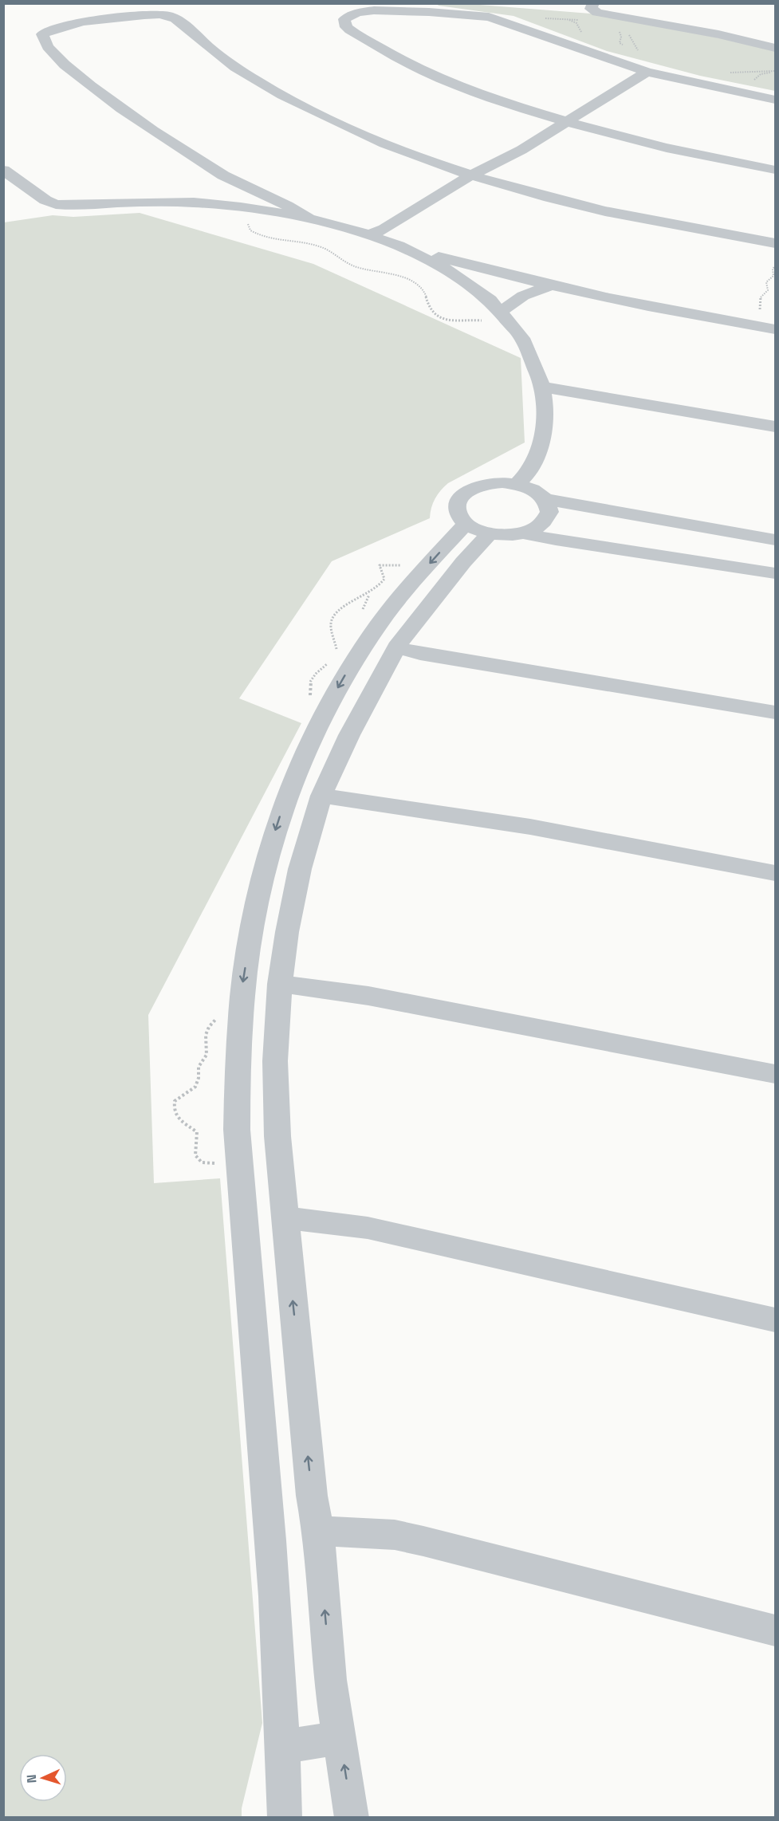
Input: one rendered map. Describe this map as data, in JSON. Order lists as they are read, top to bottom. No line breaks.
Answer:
{"north":"left"}
